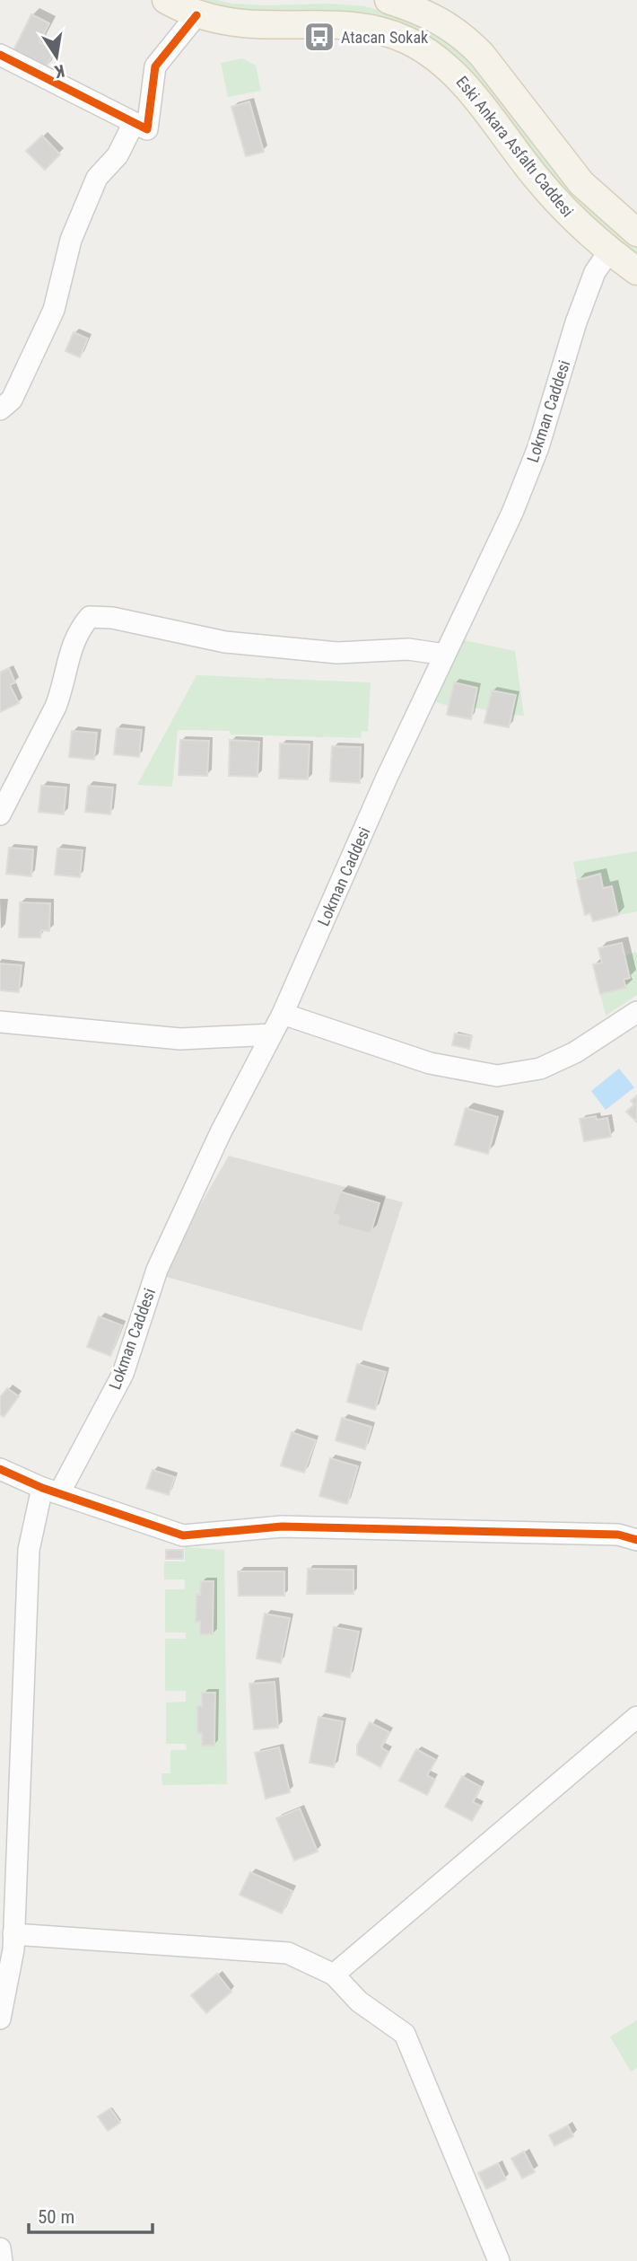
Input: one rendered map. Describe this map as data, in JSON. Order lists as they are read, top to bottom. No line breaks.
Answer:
{"streets":{"main road":["Eski Ankara Asfaltı Caddesi"],"street":["Lokman Caddesi"]},"crossings":[["Eski Ankara Asfaltı Caddesi","Lokman Caddesi"]],"places":{"bus stop":["Atacan Sokak"]},"scale_bar":"50 m","north":"bottom"}
